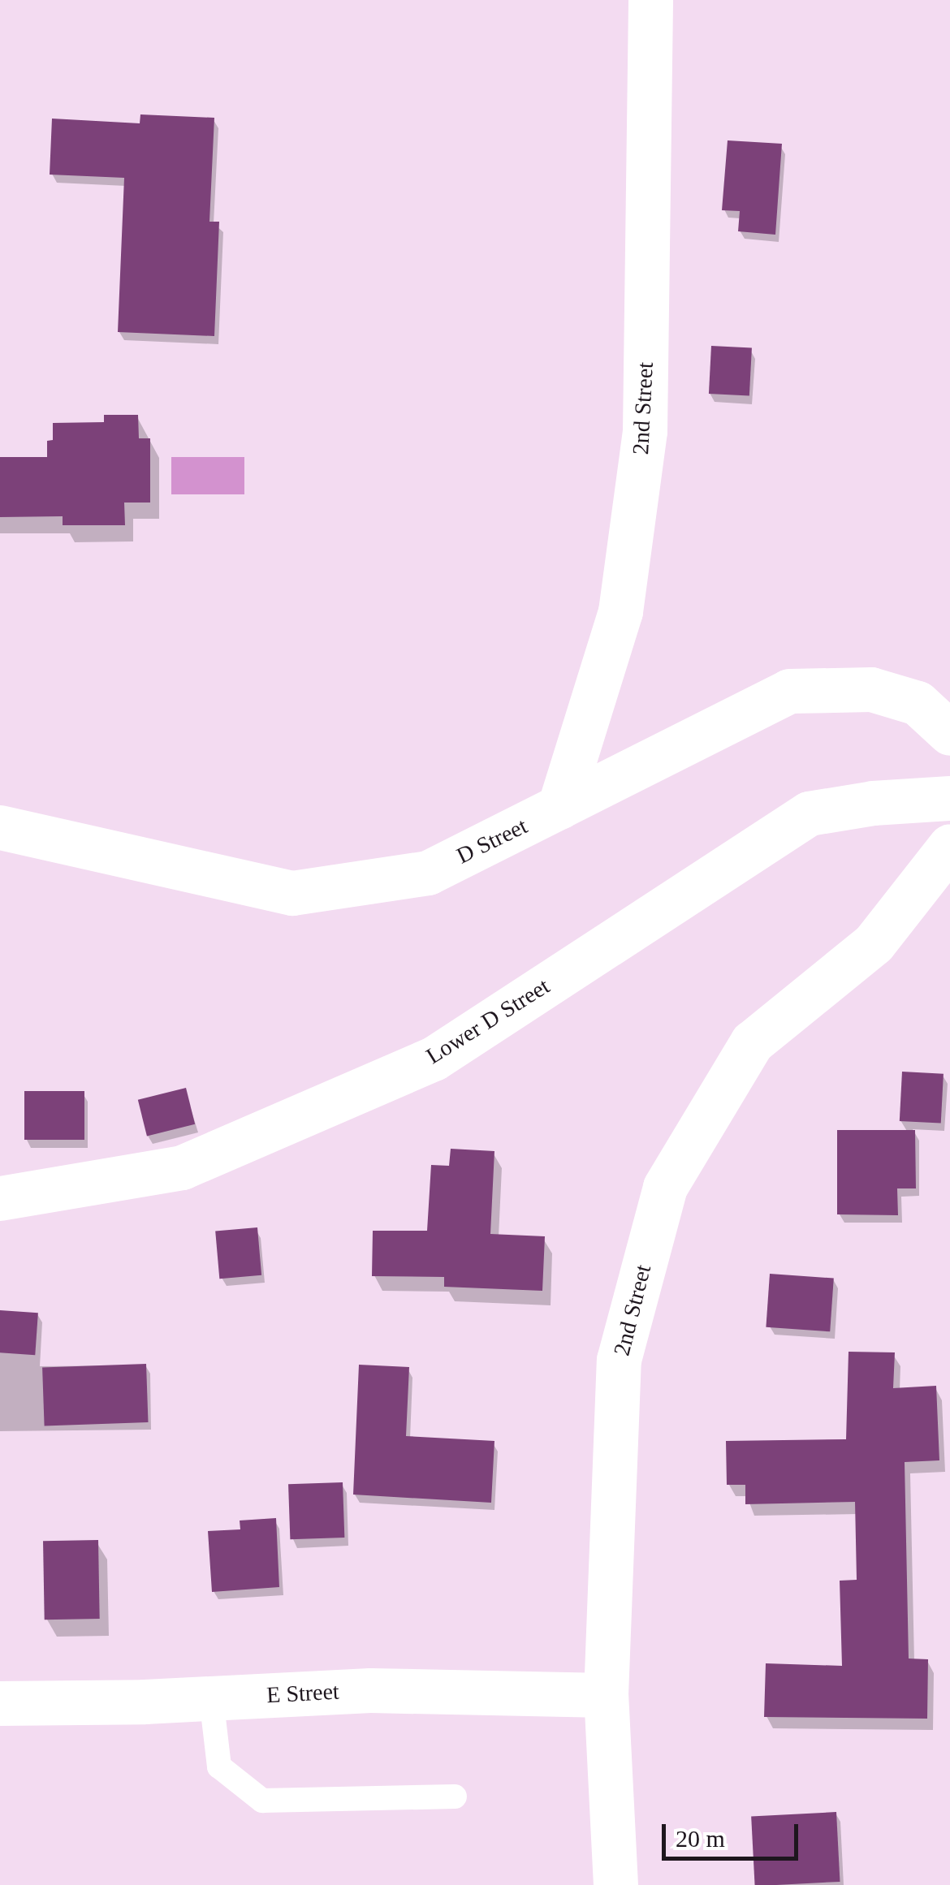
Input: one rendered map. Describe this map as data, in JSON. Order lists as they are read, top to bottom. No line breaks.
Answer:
{"streets":{"street":["2nd Street","D Street","Lower D Street","E Street"]},"crossings":[["2nd Street","D Street"],["2nd Street","E Street"]],"scale_bar":"20 m"}
